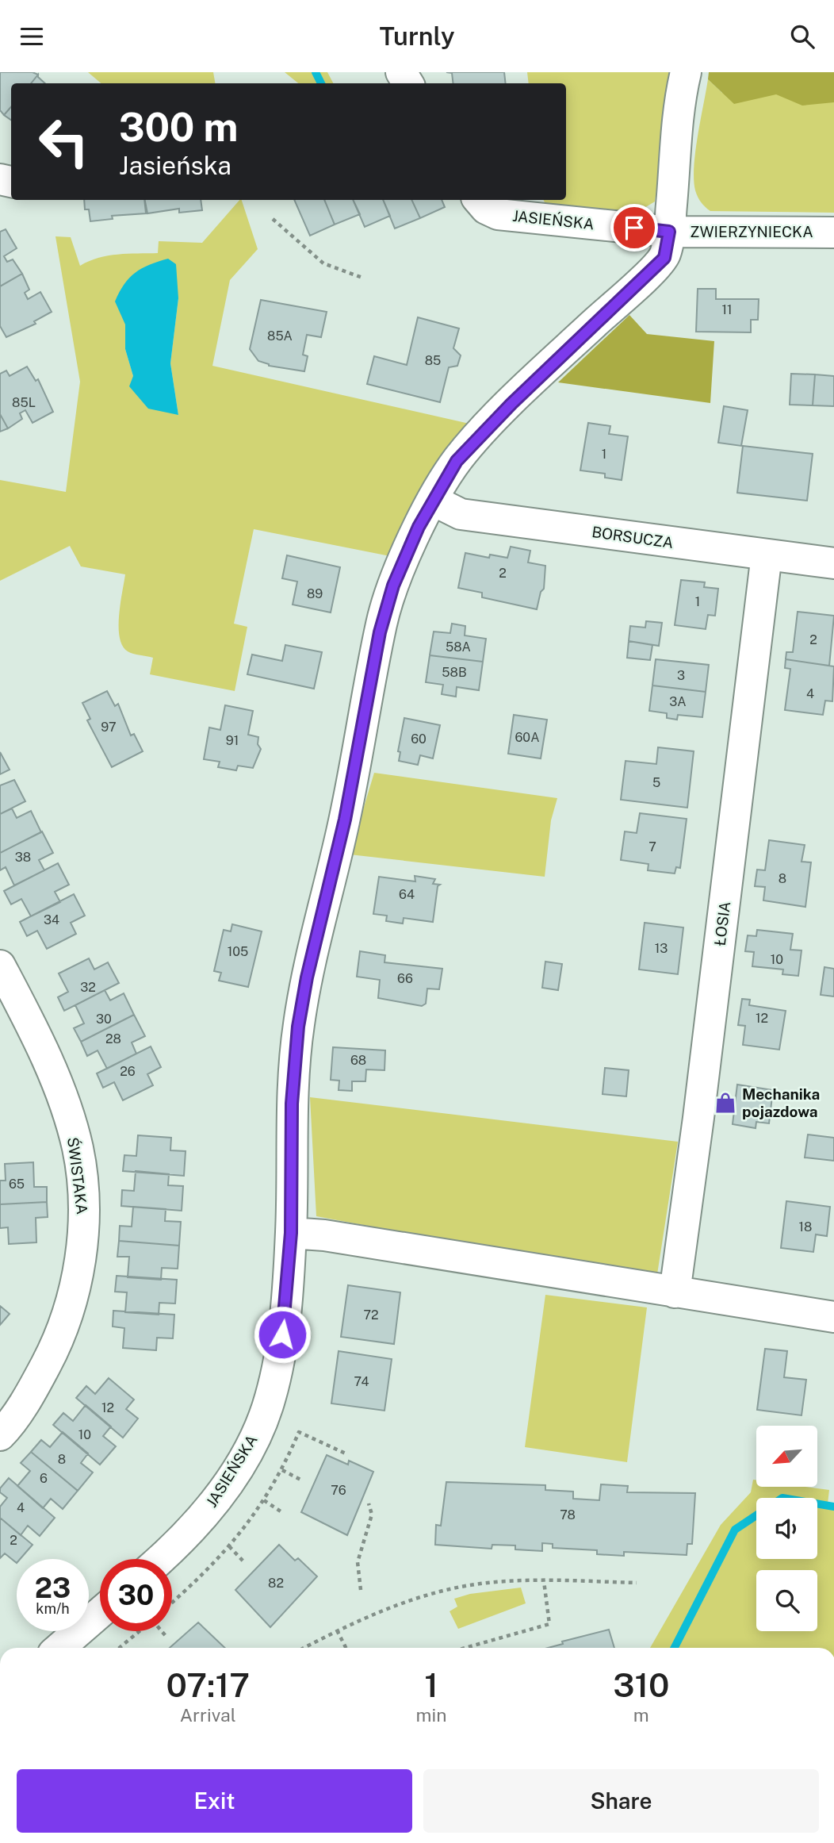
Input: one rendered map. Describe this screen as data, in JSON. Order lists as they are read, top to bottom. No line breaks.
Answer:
{"streets":{"street":["JASIEŃSKA","ZWIERZYNIECKA","BORSUCZA","ŁOSIA","ŚWISTAKA"]},"crossings":[["JASIEŃSKA","ZWIERZYNIECKA"],["JASIEŃSKA","BORSUCZA"],["BORSUCZA","ŁOSIA"]],"places":{"shop":["Mechanika pojazdowa"]},"house_numbers":["11","85A","85","85L","1","2","89","1","2","58A","58B","3","4","3A","97","60A","60","91","5","7","38","8","64","34","13","105","10","66","32","12","30","28","68","26","65","18","72","74","12","10","8","6","76","4","78","2","82"],"north":"bottom left","page":{"header":"Turnly","turn":["300 m","Jasieńska"],"speed":"23 km/h","limit":"30","eta":["07:17","Arrival","1","min","310","m"],"buttons":["Exit","Share"]}}
